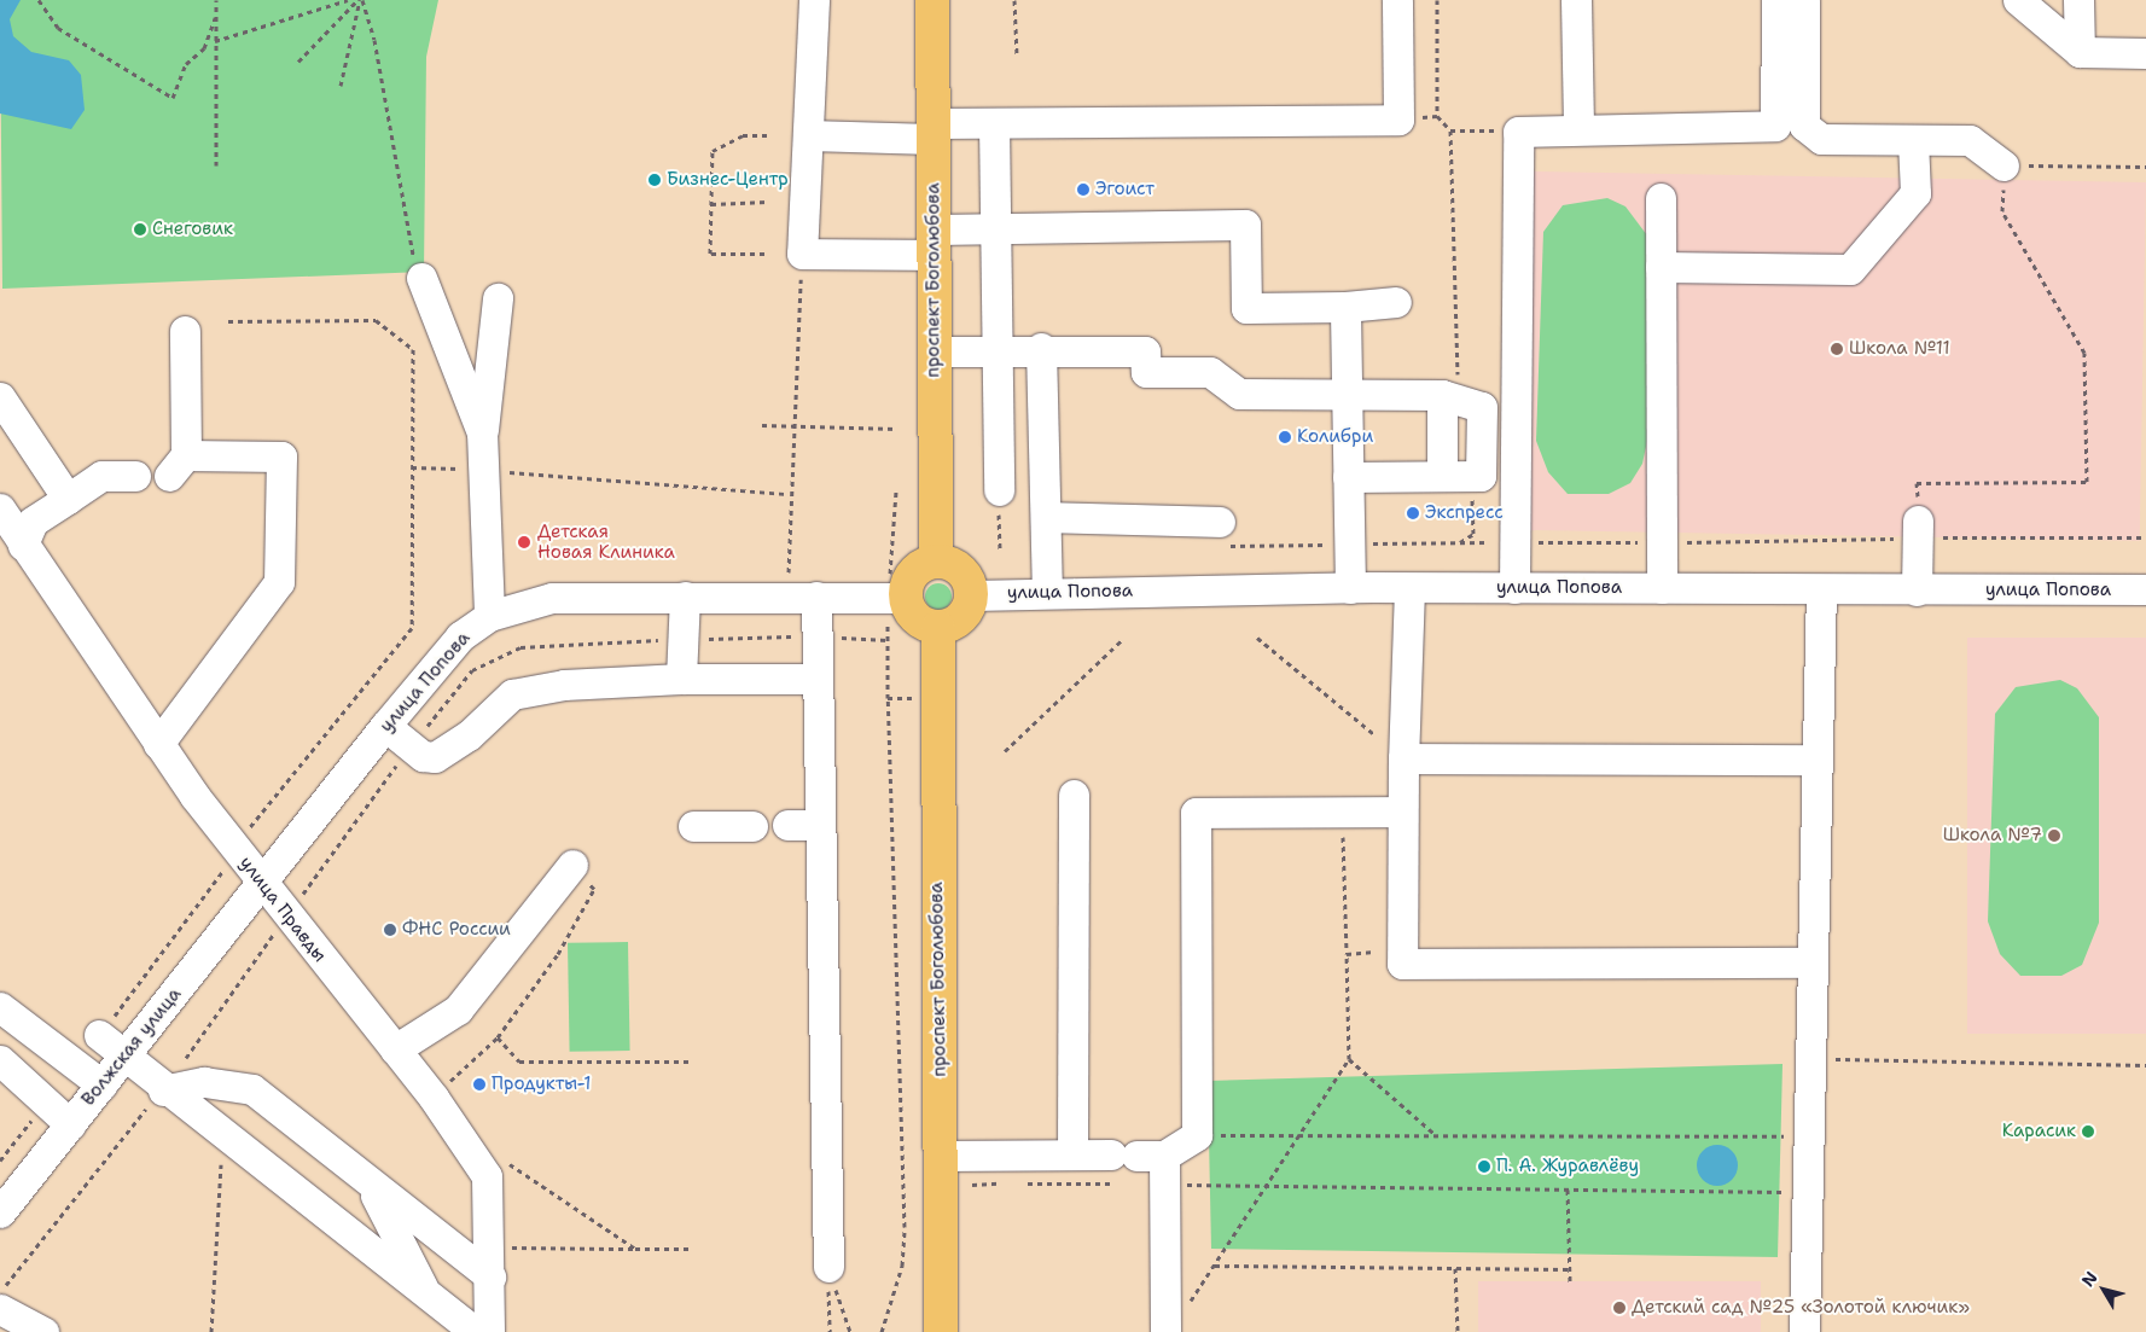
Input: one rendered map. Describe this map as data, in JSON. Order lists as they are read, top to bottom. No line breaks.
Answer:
{"streets":{"main road":["проспект Боголюбова"],"street":["улица Попова","улица Правды","Волжская улица"]},"crossings":[["проспект Боголюбова","улица Попова"],["улица Попова","улица Правды"],["улица Попова","Волжская улица"],["улица Правды","Волжская улица"]],"places":["Бизнес-Центр","Эгоист","Снеговик","Школа №11","Колибри","Экспресс","Детская Новая Клиника","Школа №7","ФНС России","Продукты-1","Карасик","П. А. Журавлёву","Детский сад №25 «Золотой ключик»"],"north":"top left"}
